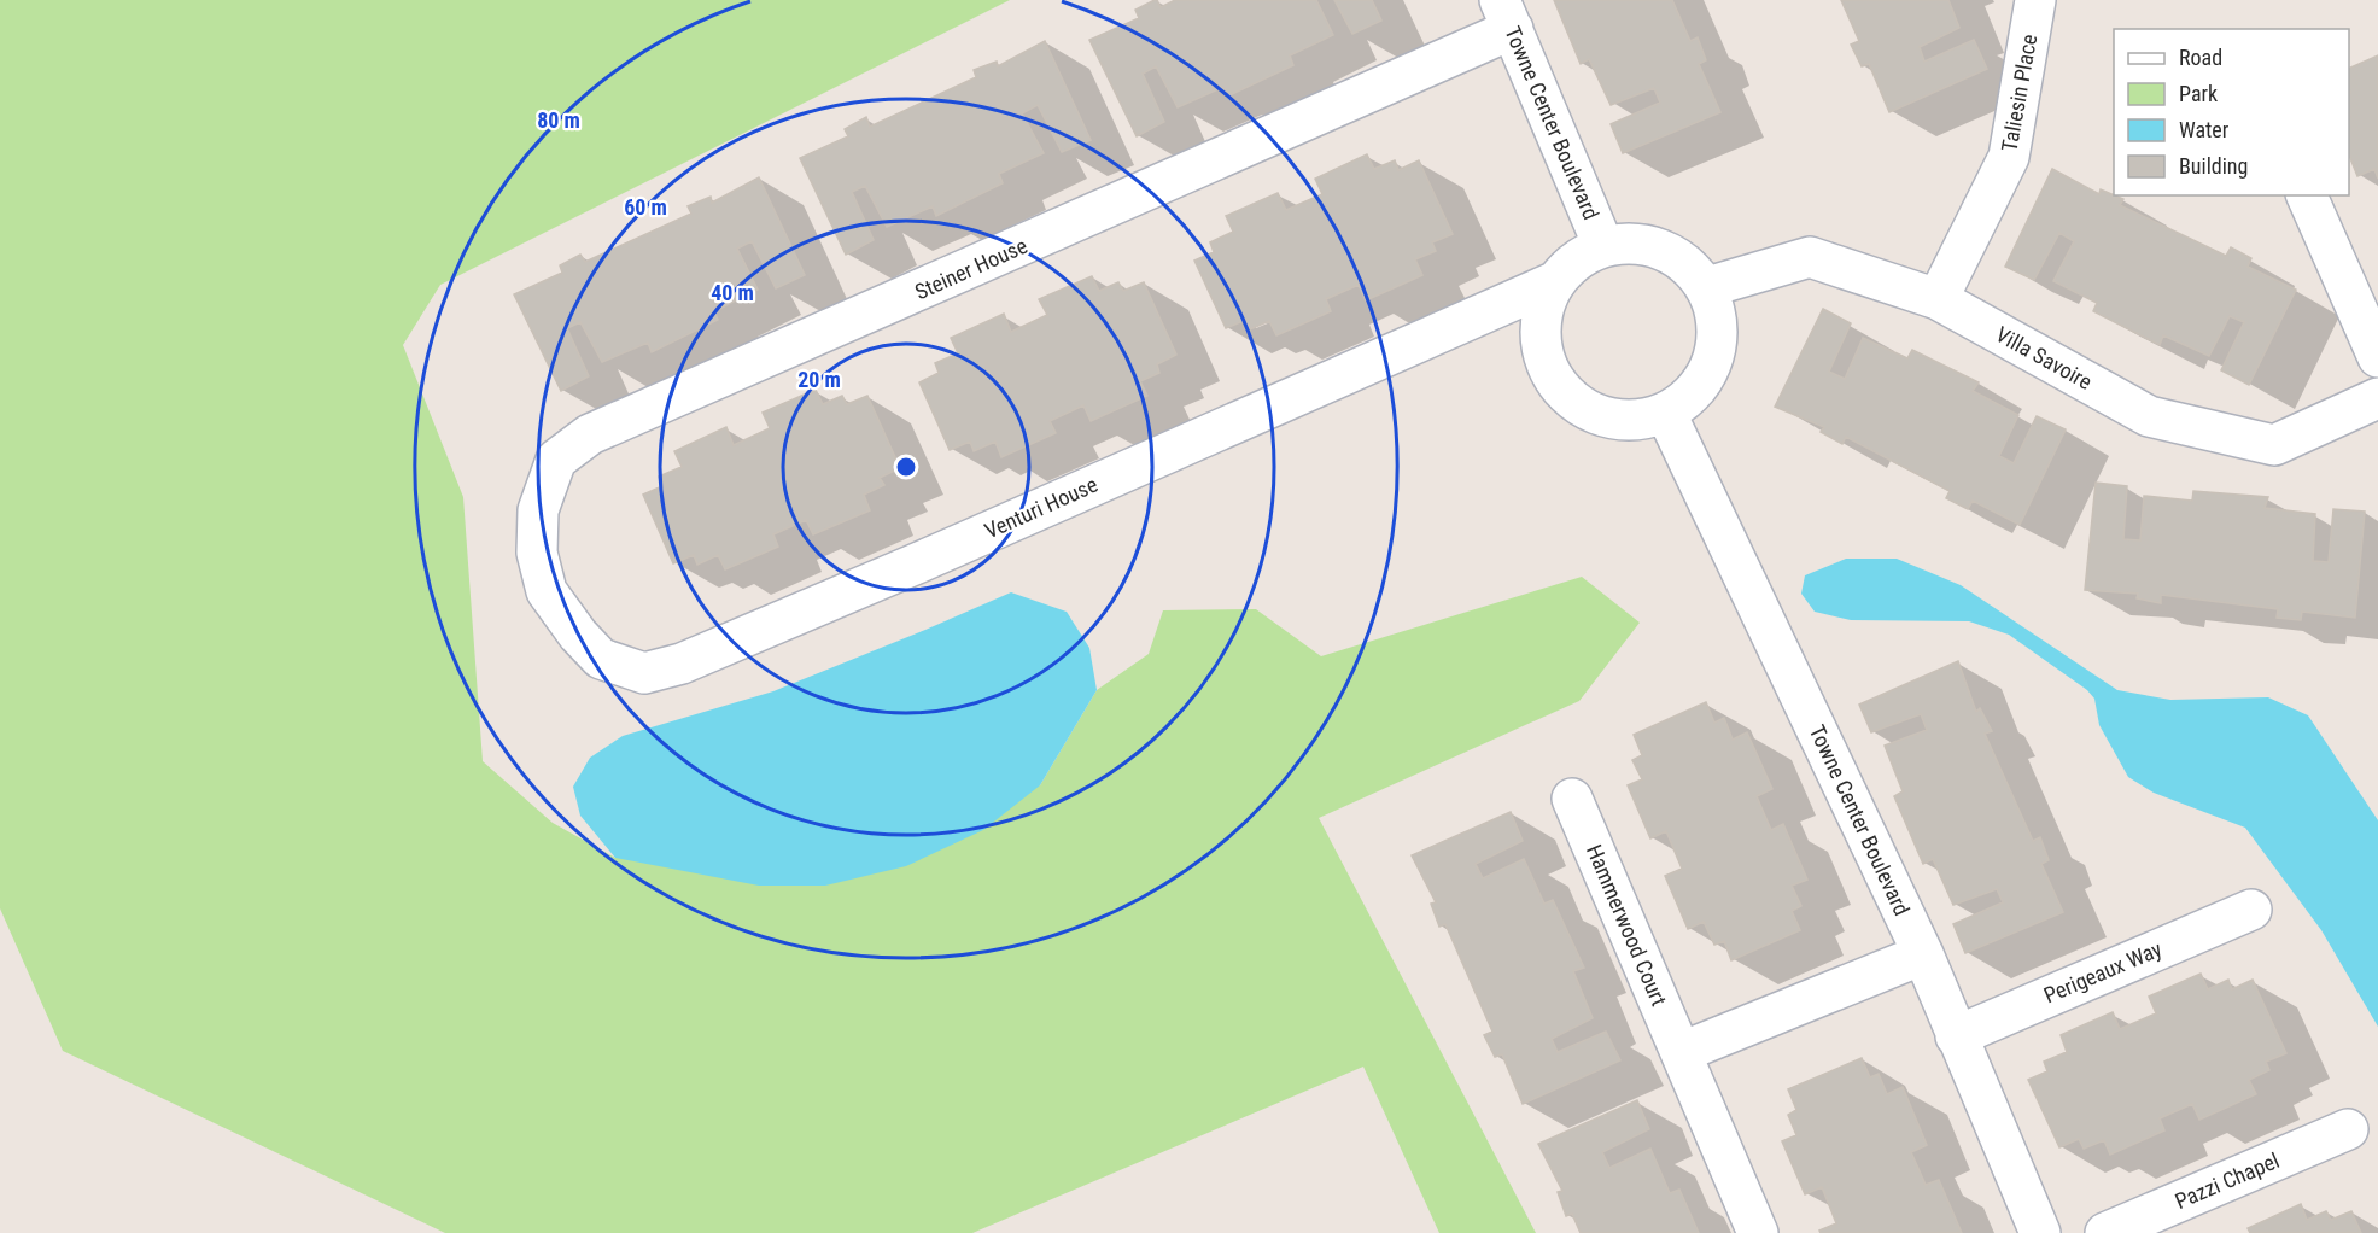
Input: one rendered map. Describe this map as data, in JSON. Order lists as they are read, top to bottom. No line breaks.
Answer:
{"streets":{"street":["Taliesin Place","Towne Center Boulevard","Steiner House","Villa Savoire","Venturi House","Hammerwood Court","Perigeaux Way","Pazzi Chapel"]},"crossings":[["Taliesin Place","Villa Savoire"],["Towne Center Boulevard","Steiner House"],["Towne Center Boulevard","Villa Savoire"],["Towne Center Boulevard","Venturi House"],["Towne Center Boulevard","Perigeaux Way"],["Steiner House","Venturi House"],["Villa Savoire","Venturi House"]],"legend":["Road","Park","Water","Building"],"rings":["80 m","60 m","40 m","20 m"]}
